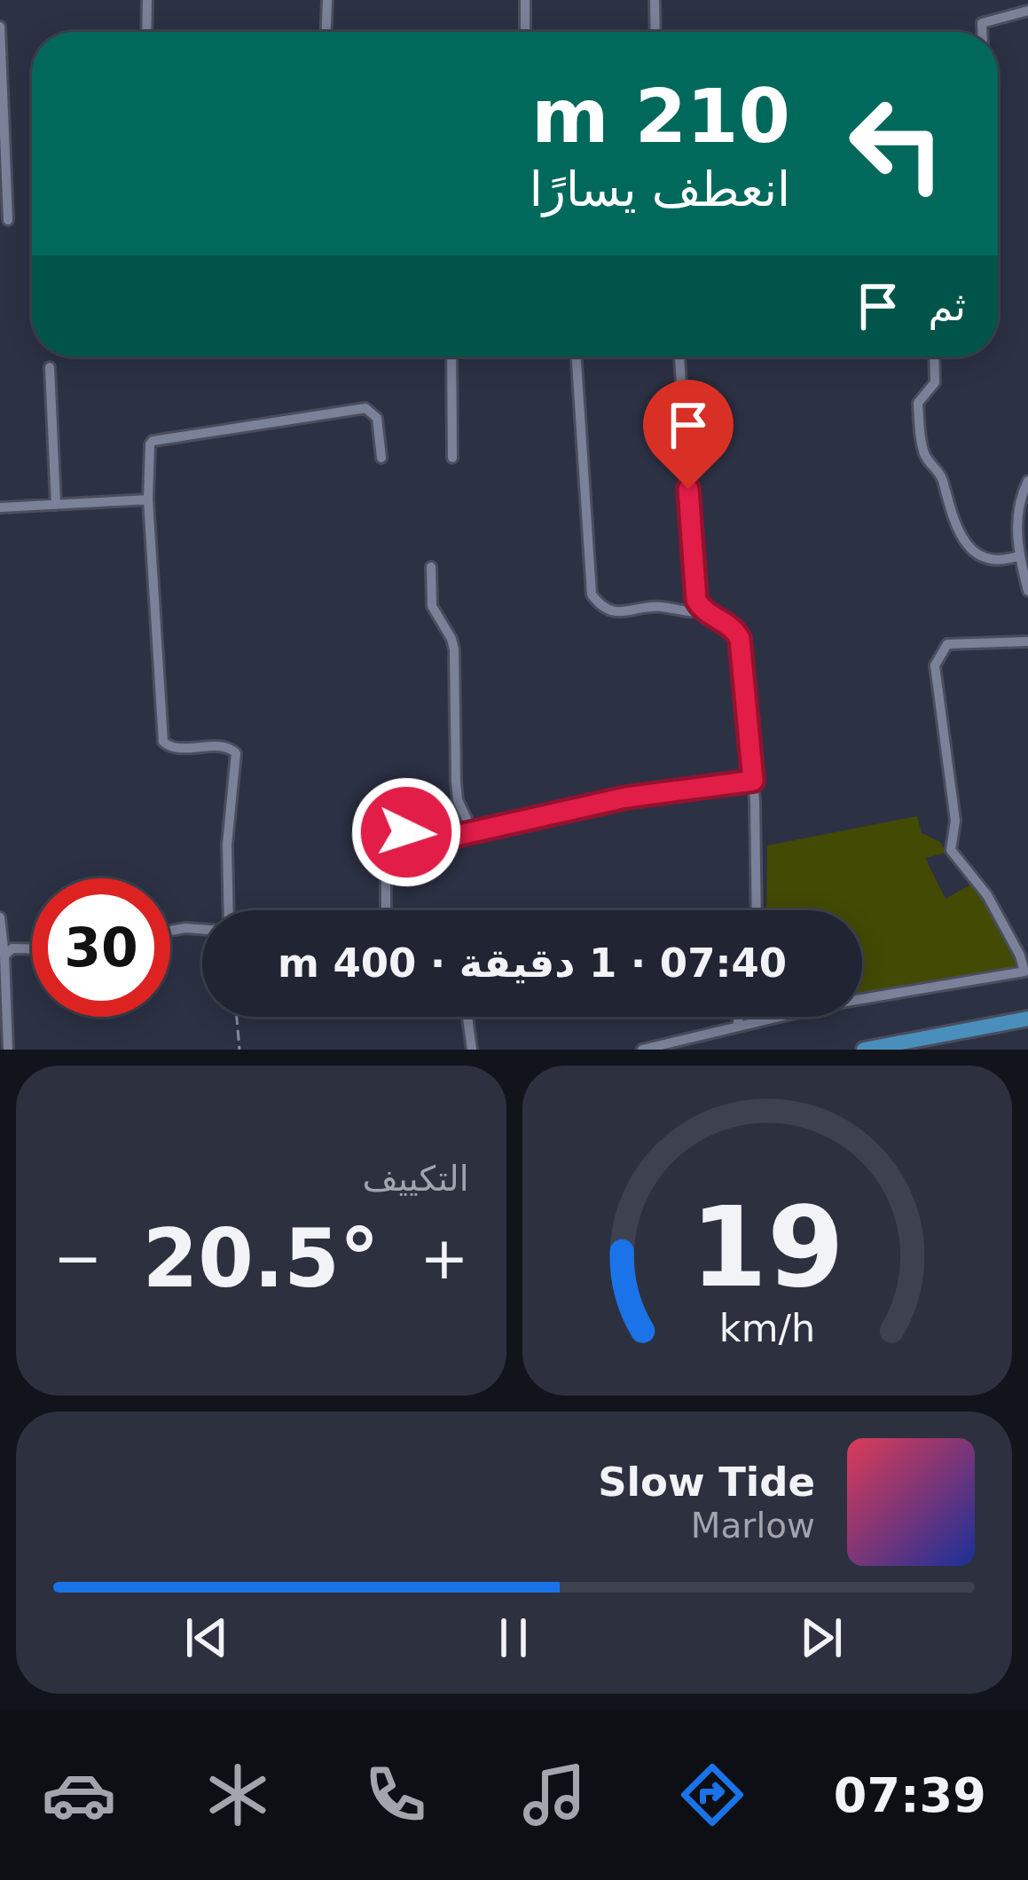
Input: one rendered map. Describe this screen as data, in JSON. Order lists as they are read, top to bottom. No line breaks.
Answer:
{"page":{"turn":["210 m","انعطف يسارًا"],"then":"ثم","limit":"30","trip":"07:40 · 1 دقيقة · 400 m","tile":"التكييف","heat":["−","20.5°","+"],"song":["Slow Tide","Marlow"],"tabs":"07:39","gauge":["19","km/h"]}}
